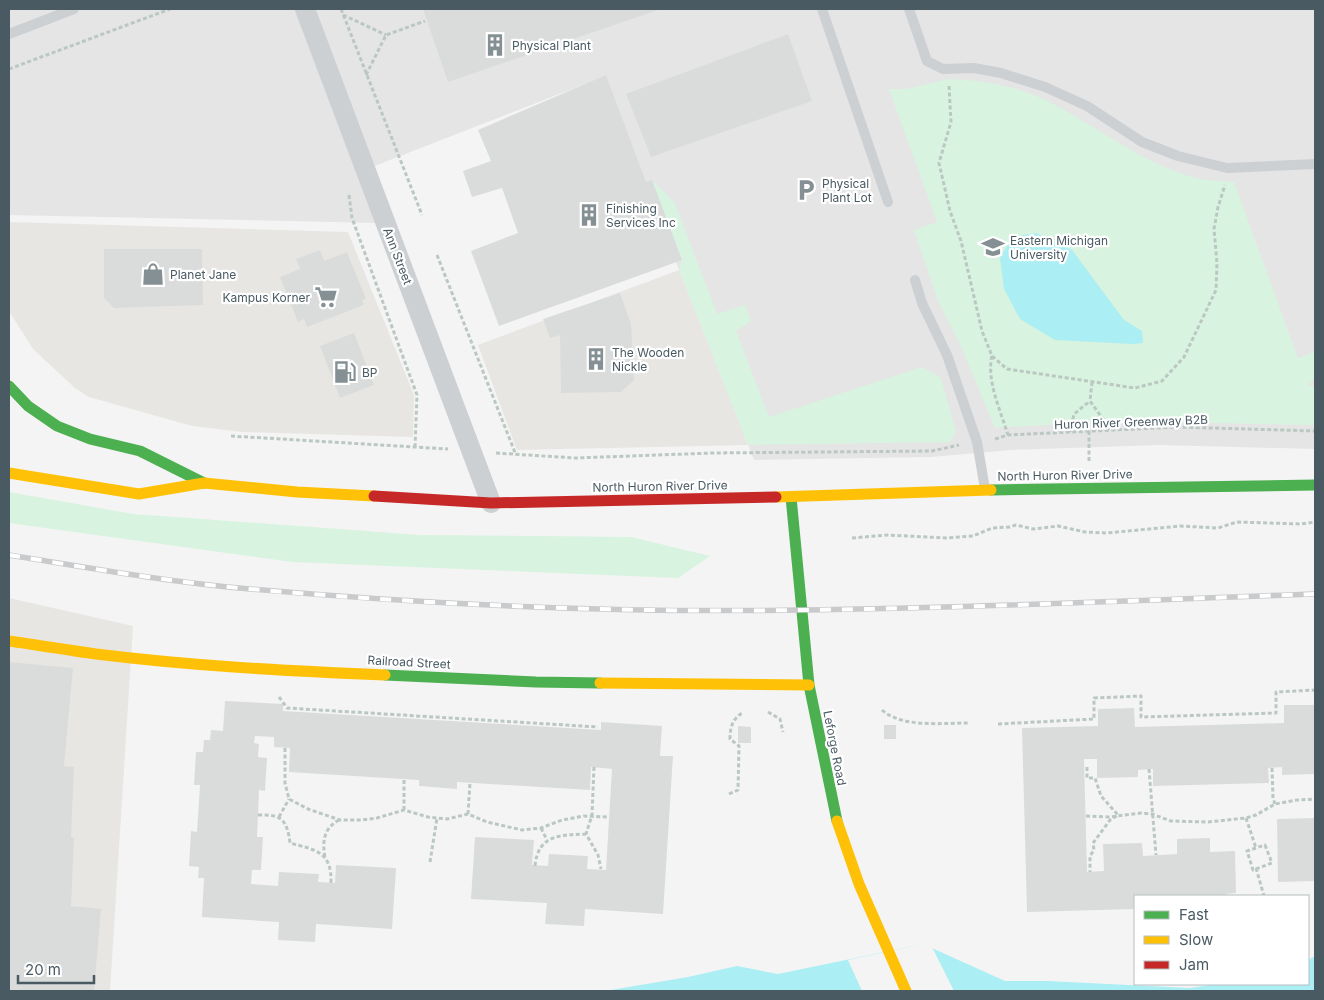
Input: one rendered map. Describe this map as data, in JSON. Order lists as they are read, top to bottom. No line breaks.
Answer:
{"streets":{"main road":["North Huron River Drive","Railroad Street","Leforge Road"],"street":["Ann Street"],"path":["Huron River Greenway B2B"]},"crossings":[["Ann Street","Huron River Greenway B2B"],["Ann Street","North Huron River Drive"],["North Huron River Drive","Leforge Road"],["Railroad Street","Leforge Road"]],"places":{"building":["Physical Plant","Finishing Services Inc","The Wooden Nickle"],"parking":["Physical Plant Lot"],"school or university":["Eastern Michigan University"],"shop":["Planet Jane"],"supermarket":["Kampus Korner"],"fuel station":["BP"]},"legend":["Fast","Slow","Jam"],"scale_bar":"20 m"}
